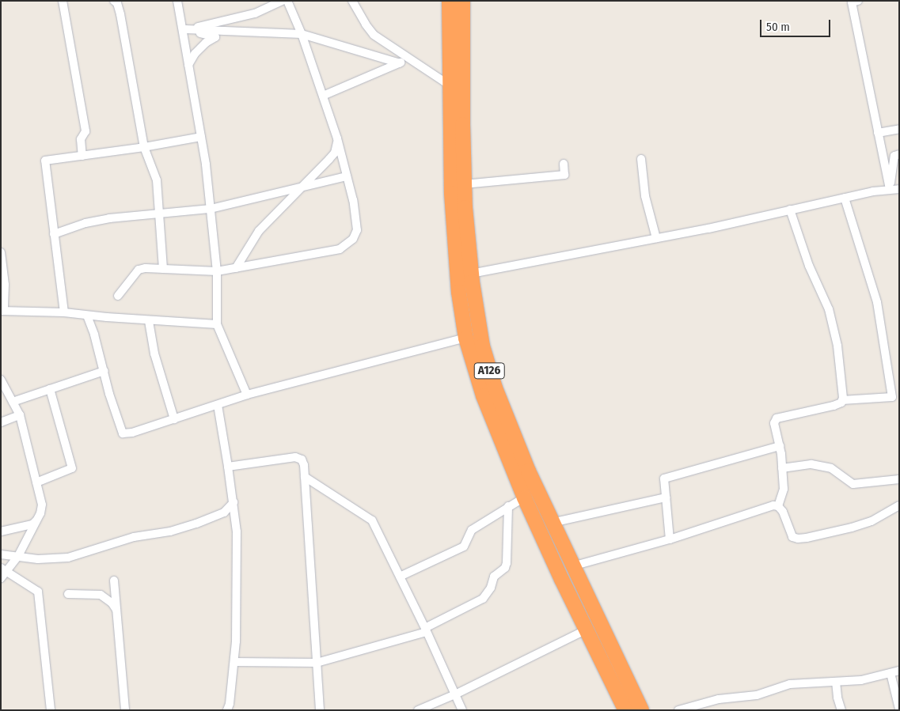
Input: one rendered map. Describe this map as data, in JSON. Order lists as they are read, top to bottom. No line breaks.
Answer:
{"streets":{"highway":["A126"]},"scale_bar":"50 m"}
